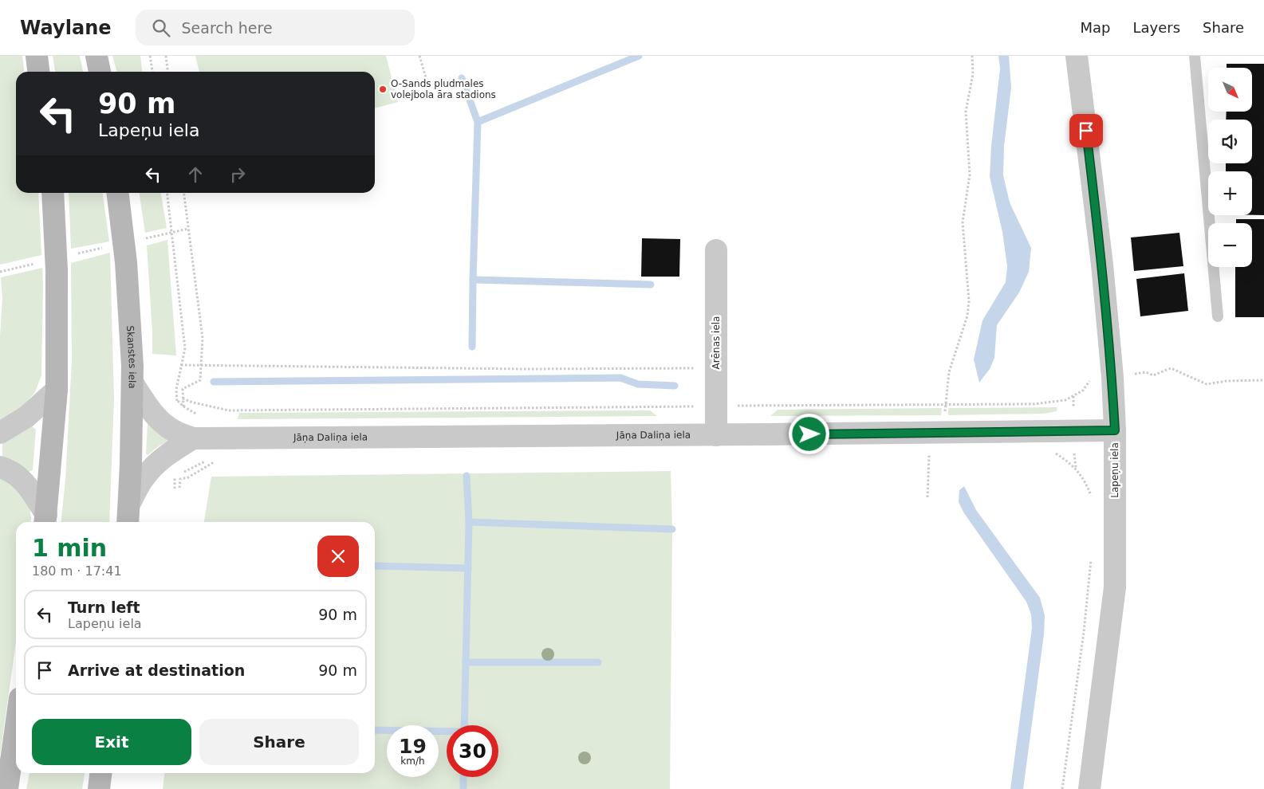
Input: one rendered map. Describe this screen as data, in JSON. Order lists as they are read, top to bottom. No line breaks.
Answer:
{"streets":{"main road":["Skanstes iela"],"street":["Arēnas iela","Jāņa Daliņa iela","Lapeņu iela"]},"crossings":[["Arēnas iela","Jāņa Daliņa iela"],["Skanstes iela","Jāņa Daliņa iela"],["Jāņa Daliņa iela","Lapeņu iela"]],"places":["O-Sands pludmales volejbola āra stadions"],"north":"bottom right","page":{"header":"Waylane","search":"Search here","nav":["Map","Layers","Share"],"map_buttons":["+","−"],"turn":["90 m","Lapeņu iela"],"heading":["1 min","180 m · 17:41"],"list":[{"name":"Turn left","note":"Lapeņu iela","value":"90 m"},{"name":"Arrive at destination","value":"90 m"}],"buttons":["Exit","Share"],"speed":"19 km/h","limit":"30"}}
